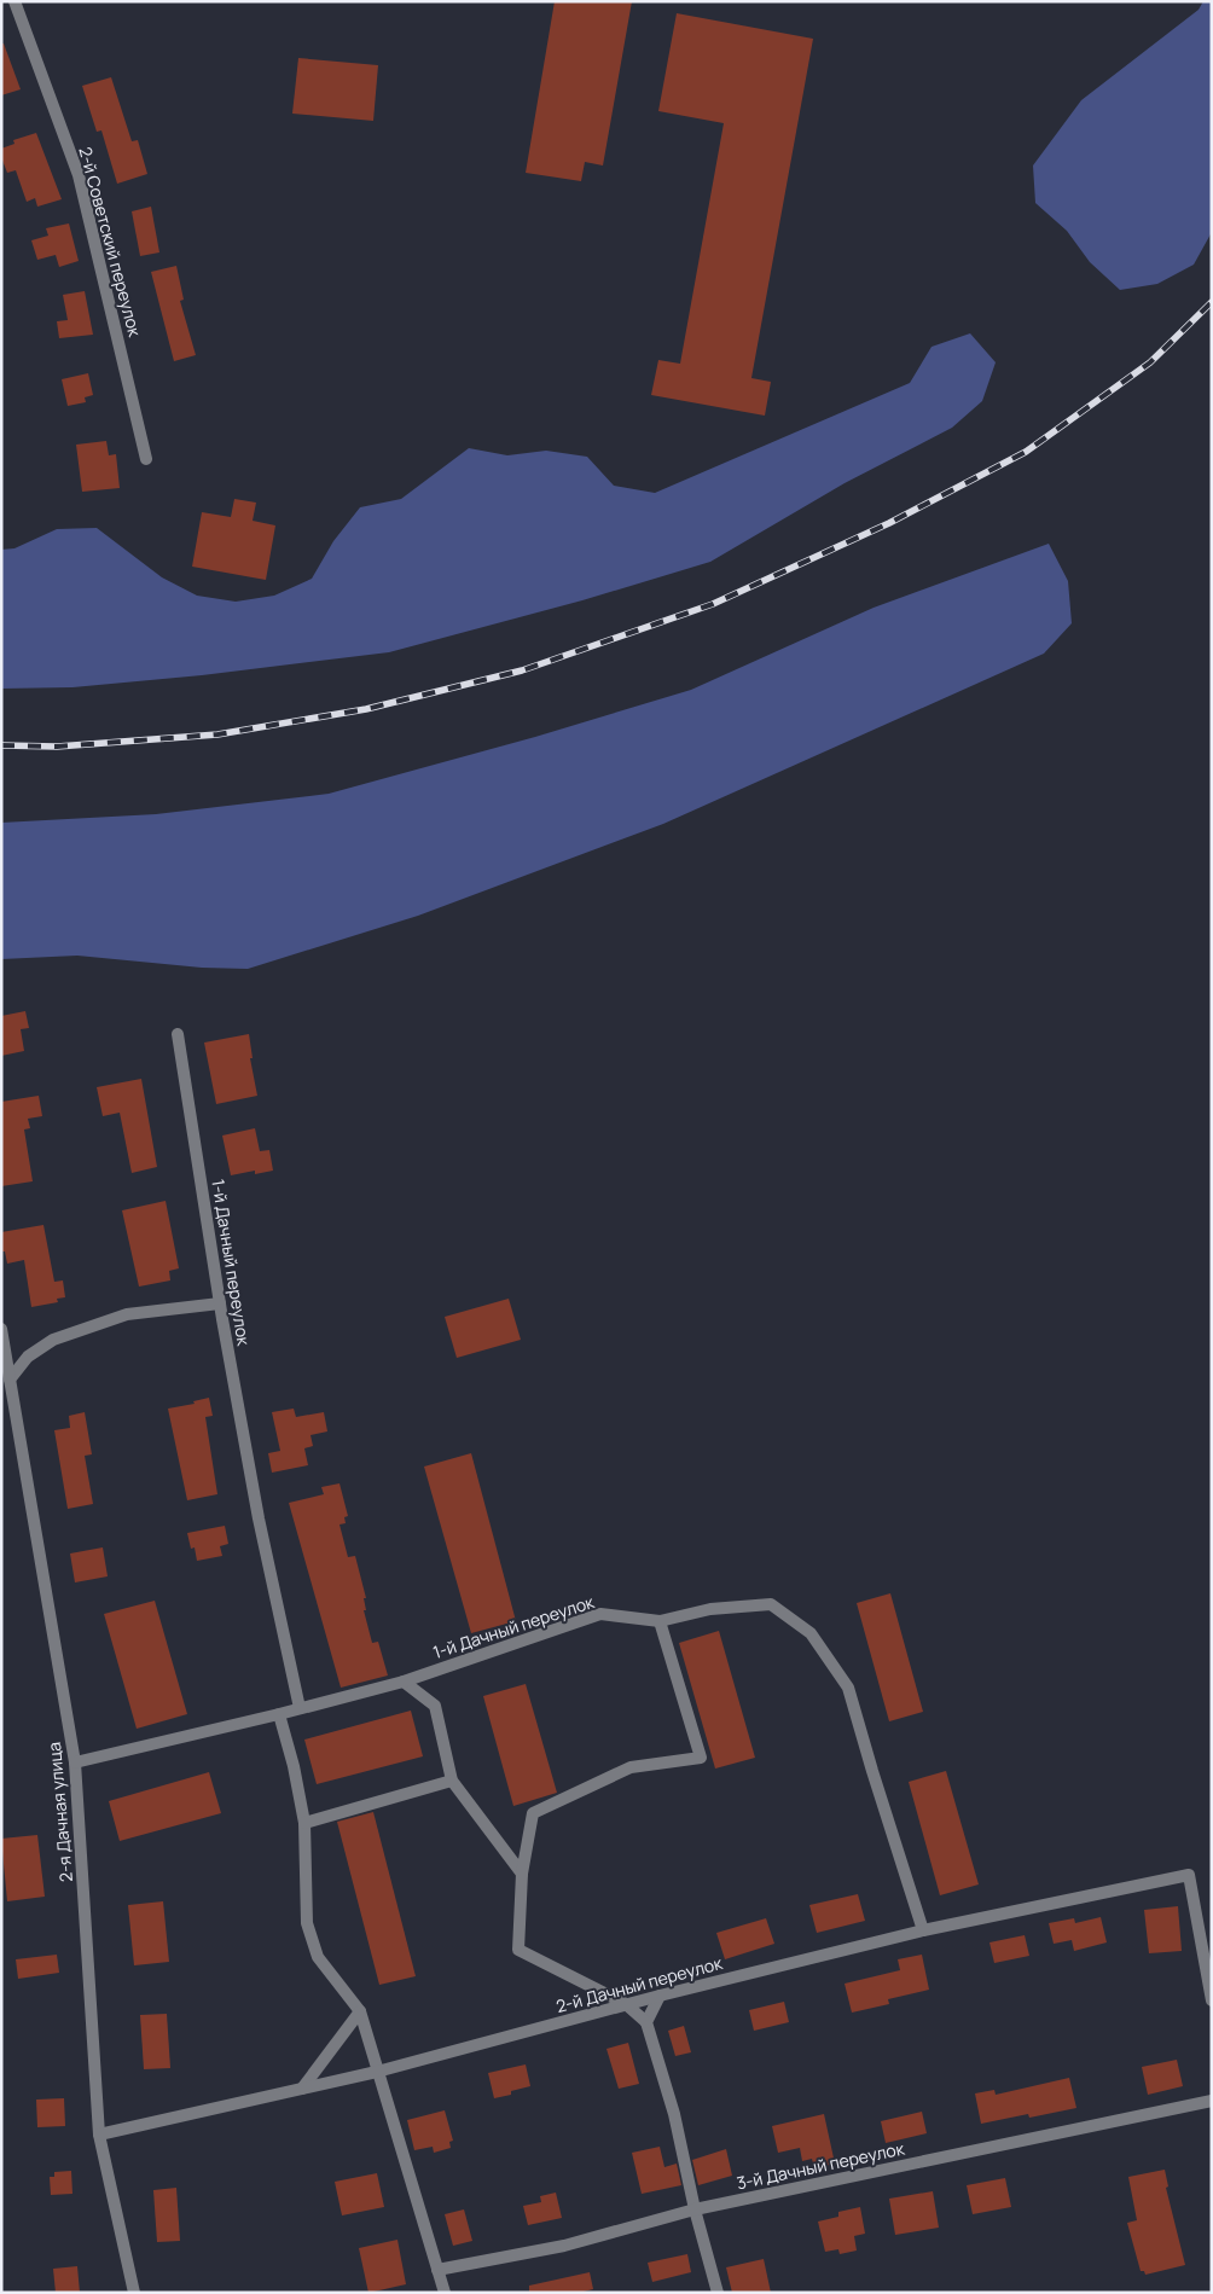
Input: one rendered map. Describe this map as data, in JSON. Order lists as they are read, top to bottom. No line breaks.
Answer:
{"streets":{"street":["2-й Советский переулок","1-й Дачный переулок","2-я Дачная улица","2-й Дачный переулок","3-й Дачный переулок"]},"crossings":[["1-й Дачный переулок","2-я Дачная улица"],["1-й Дачный переулок","2-й Дачный переулок"],["2-я Дачная улица","2-й Дачный переулок"]]}
